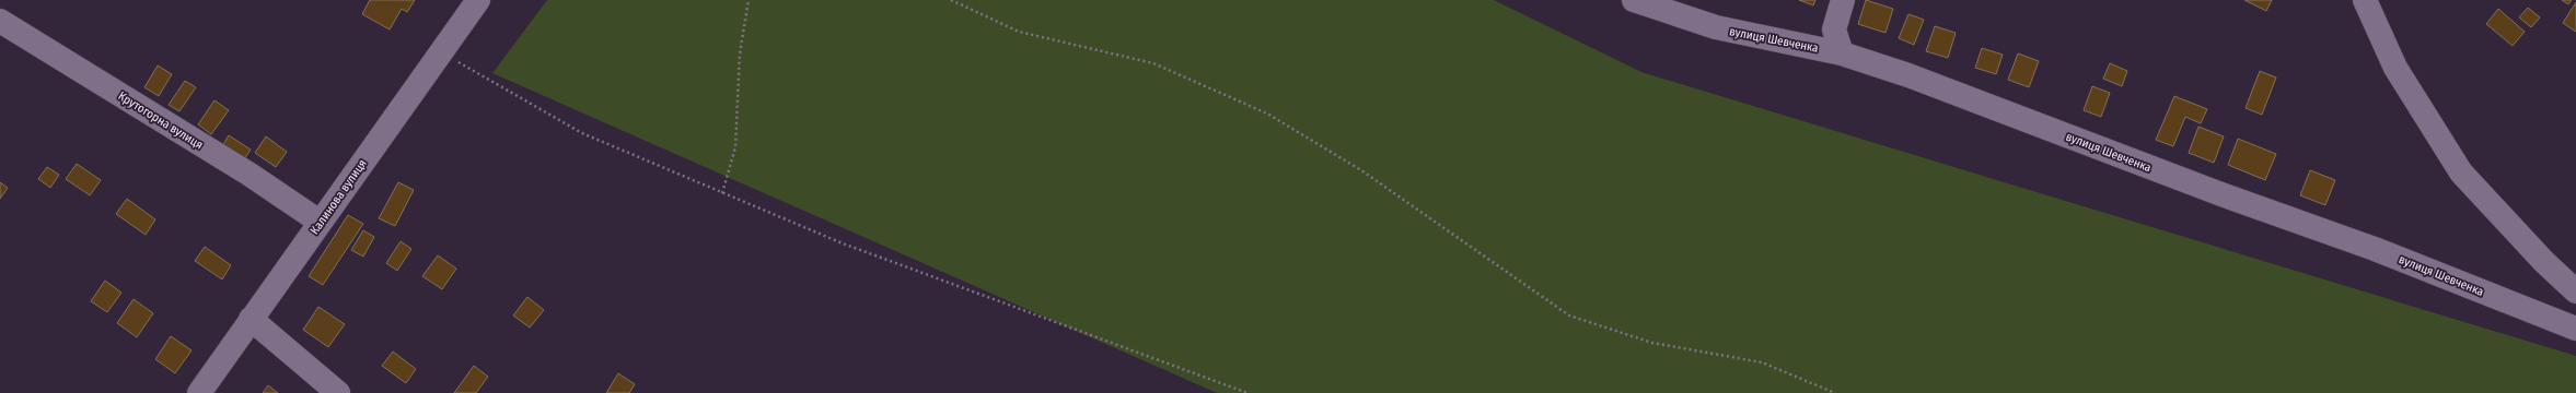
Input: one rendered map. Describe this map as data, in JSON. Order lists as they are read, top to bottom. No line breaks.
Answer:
{"streets":{"street":["вулиця Шевченка","Крутогорна вулиця","Калинова вулиця"]},"crossings":[["Крутогорна вулиця","Калинова вулиця"]]}
